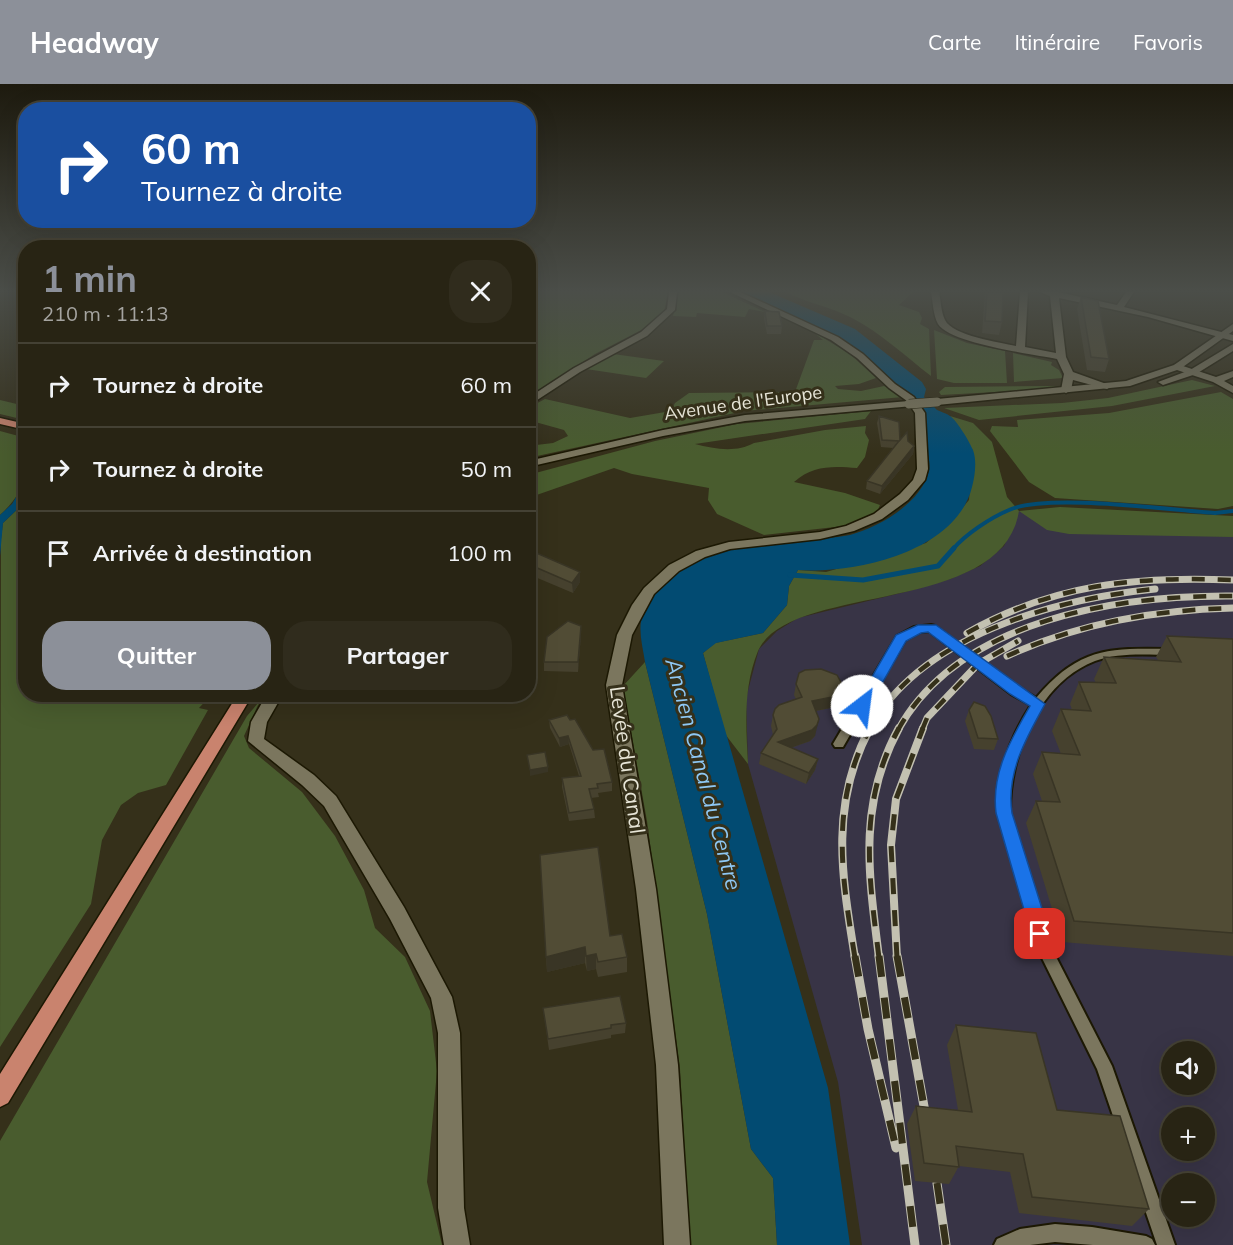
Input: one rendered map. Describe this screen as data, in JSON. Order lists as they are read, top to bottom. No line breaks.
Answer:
{"streets":{"street":["Avenue de l'Europe","Levée du Canal"]},"water":["Ancien Canal du Centre"],"page":{"header":"Headway","nav":["Carte","Itinéraire","Favoris"],"turn":["60 m","Tournez à droite"],"heading":["1 min","210 m · 11:13"],"list":[{"name":"Tournez à droite","value":"60 m"},{"name":"Tournez à droite","value":"50 m"},{"name":"Arrivée à destination","value":"100 m"}],"buttons":["Quitter","Partager"],"map_buttons":["+","−"]}}
